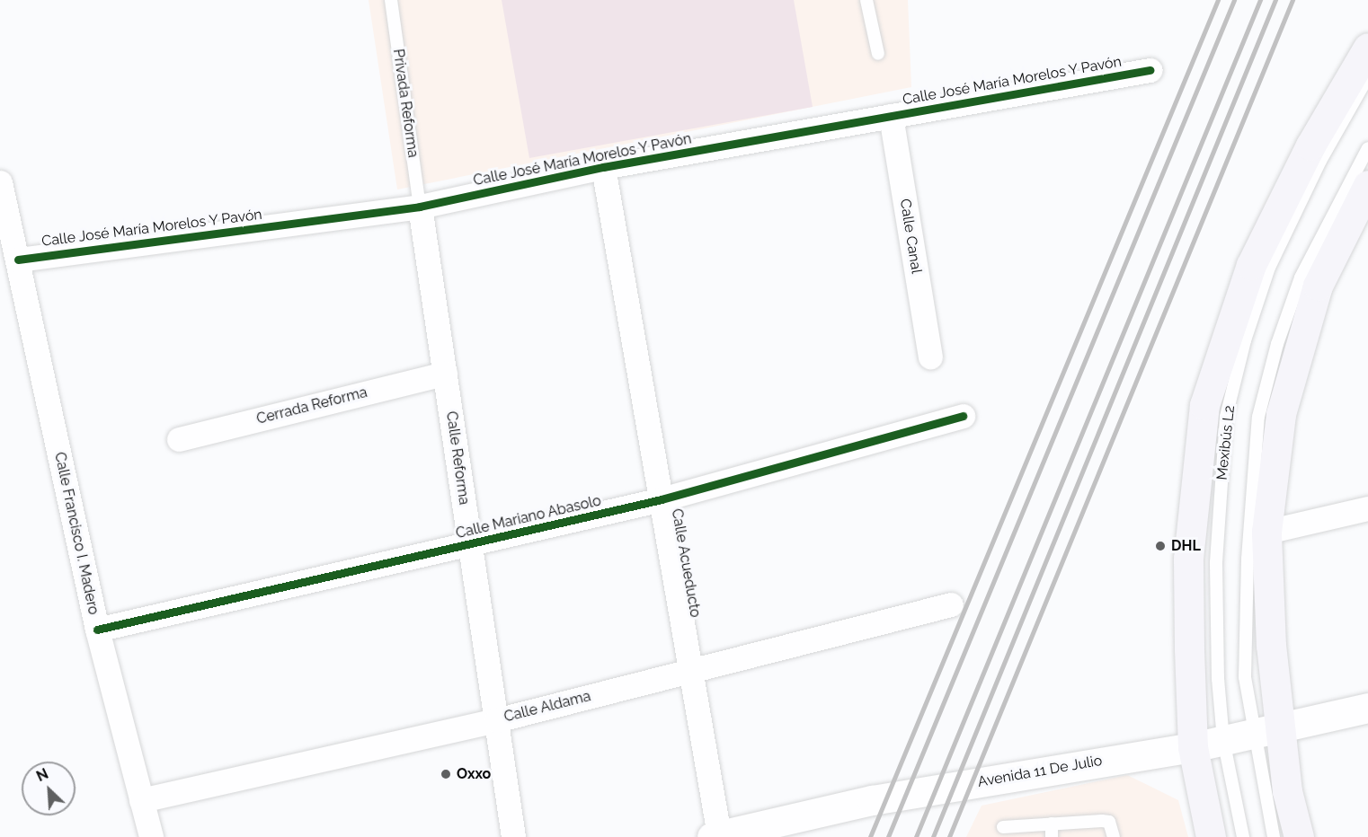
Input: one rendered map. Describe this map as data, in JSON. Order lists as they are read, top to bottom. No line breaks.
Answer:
{"streets":{"street":["Calle José María Morelos Y Pavón","Calle Canal","Cerrada Reforma","Calle Reforma","Calle Mariano Abasolo","Calle Francisco I. Madero","Calle Acueducto","Calle Aldama","Avenida 11 De Julio"],"lane":["Privada Reforma","Mexibús L2"]},"crossings":[["Calle José María Morelos Y Pavón","Privada Reforma"],["Calle José María Morelos Y Pavón","Calle Canal"],["Calle José María Morelos Y Pavón","Calle Reforma"],["Calle José María Morelos Y Pavón","Calle Francisco I. Madero"],["Calle José María Morelos Y Pavón","Calle Acueducto"],["Privada Reforma","Calle Reforma"],["Cerrada Reforma","Calle Reforma"],["Mexibús L2","Avenida 11 De Julio"],["Calle Reforma","Calle Mariano Abasolo"],["Calle Reforma","Calle Aldama"],["Calle Mariano Abasolo","Calle Francisco I. Madero"],["Calle Mariano Abasolo","Calle Acueducto"],["Calle Francisco I. Madero","Calle Aldama"],["Calle Acueducto","Calle Aldama"],["Calle Acueducto","Avenida 11 De Julio"]],"places":["DHL","Oxxo"],"north":"top left"}
